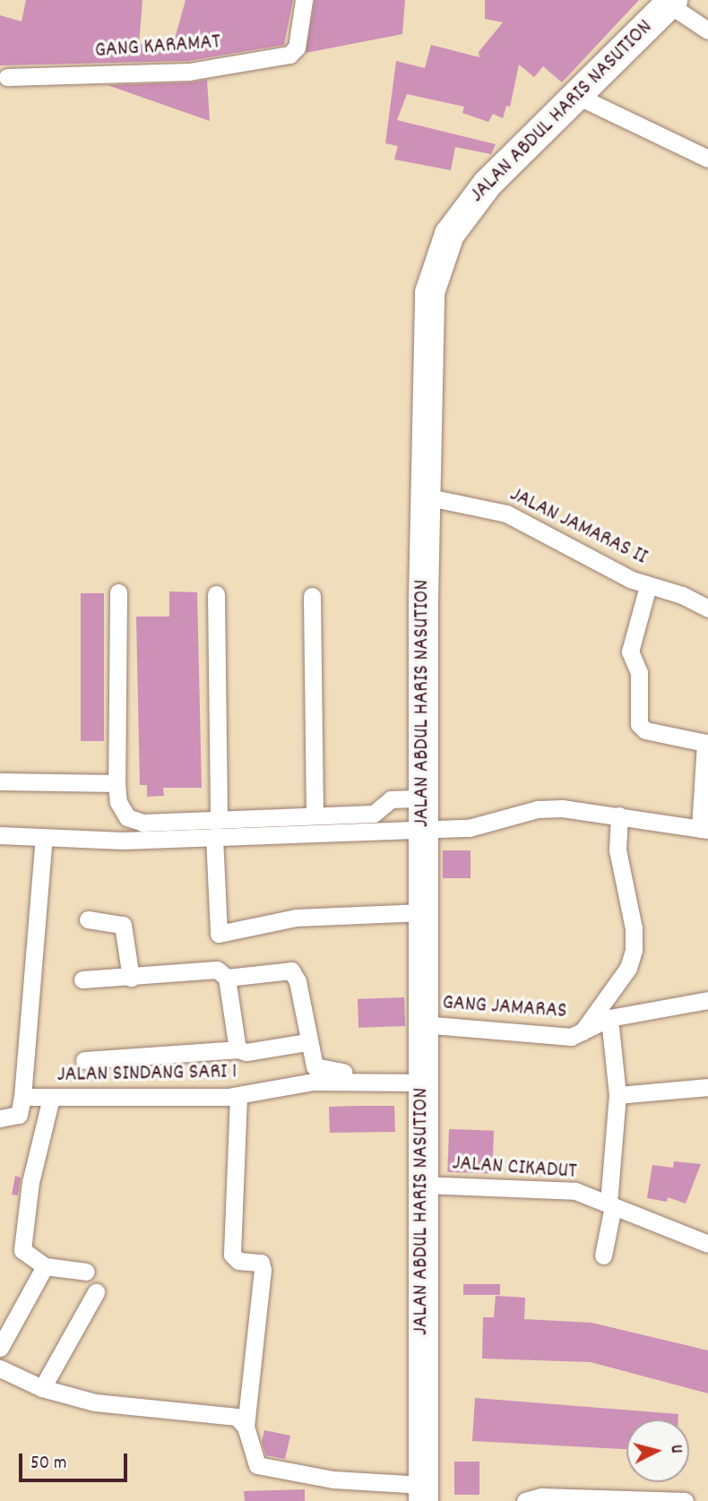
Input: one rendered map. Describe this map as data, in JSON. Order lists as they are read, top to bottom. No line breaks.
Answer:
{"streets":{"highway":["JALAN ABDUL HARIS NASUTION"],"street":["GANG KARAMAT","JALAN JAMARAS II","GANG JAMARAS","JALAN SINDANG SARI 1","JALAN CIKADUT"]},"crossings":[["JALAN ABDUL HARIS NASUTION","JALAN JAMARAS II"],["JALAN ABDUL HARIS NASUTION","GANG JAMARAS"],["JALAN ABDUL HARIS NASUTION","JALAN SINDANG SARI 1"],["JALAN ABDUL HARIS NASUTION","JALAN CIKADUT"]],"scale_bar":"50 m","north":"right"}
